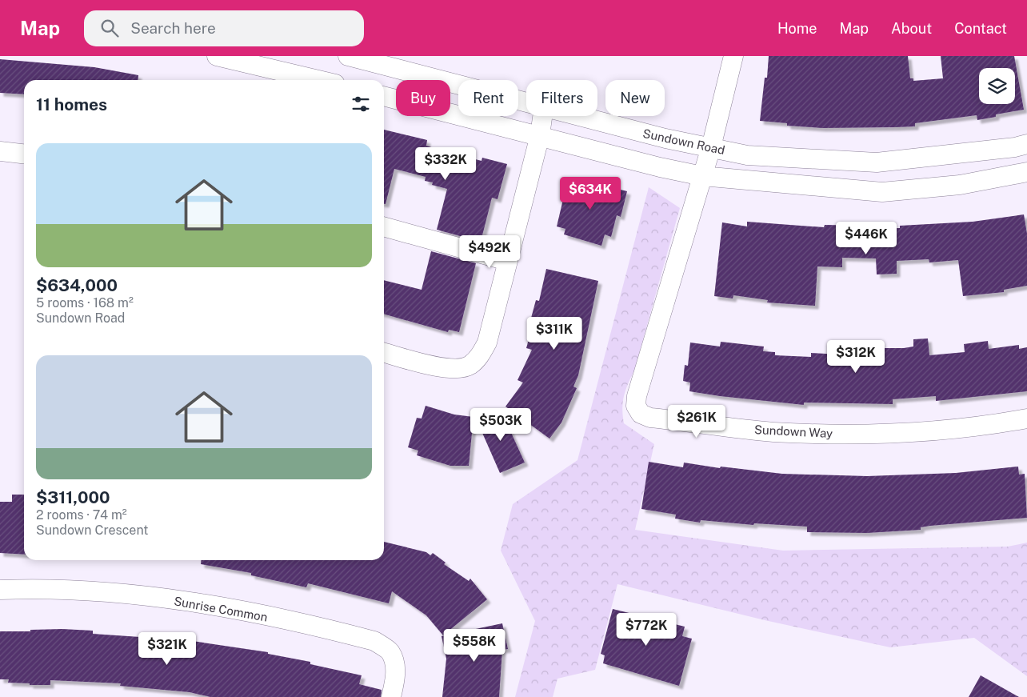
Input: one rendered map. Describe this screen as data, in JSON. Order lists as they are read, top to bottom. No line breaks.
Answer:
{"streets":{"street":["Sundown Road","Sundown Way","Sunrise Common"]},"page":{"header":"Map","search":"Search here","nav":["Home","Map","About","Contact"],"chip":["Buy","Rent","Filters","New"],"heading":"11 homes","list":[{"name":"$634,000","note":"5 rooms · 168 m² · Sundown Road"},{"name":"$311,000","note":"2 rooms · 74 m² · Sundown Crescent"}],"price":["$332K","$634K","$446K","$492K","$311K","$312K","$261K","$503K","$772K","$558K","$321K"]}}
